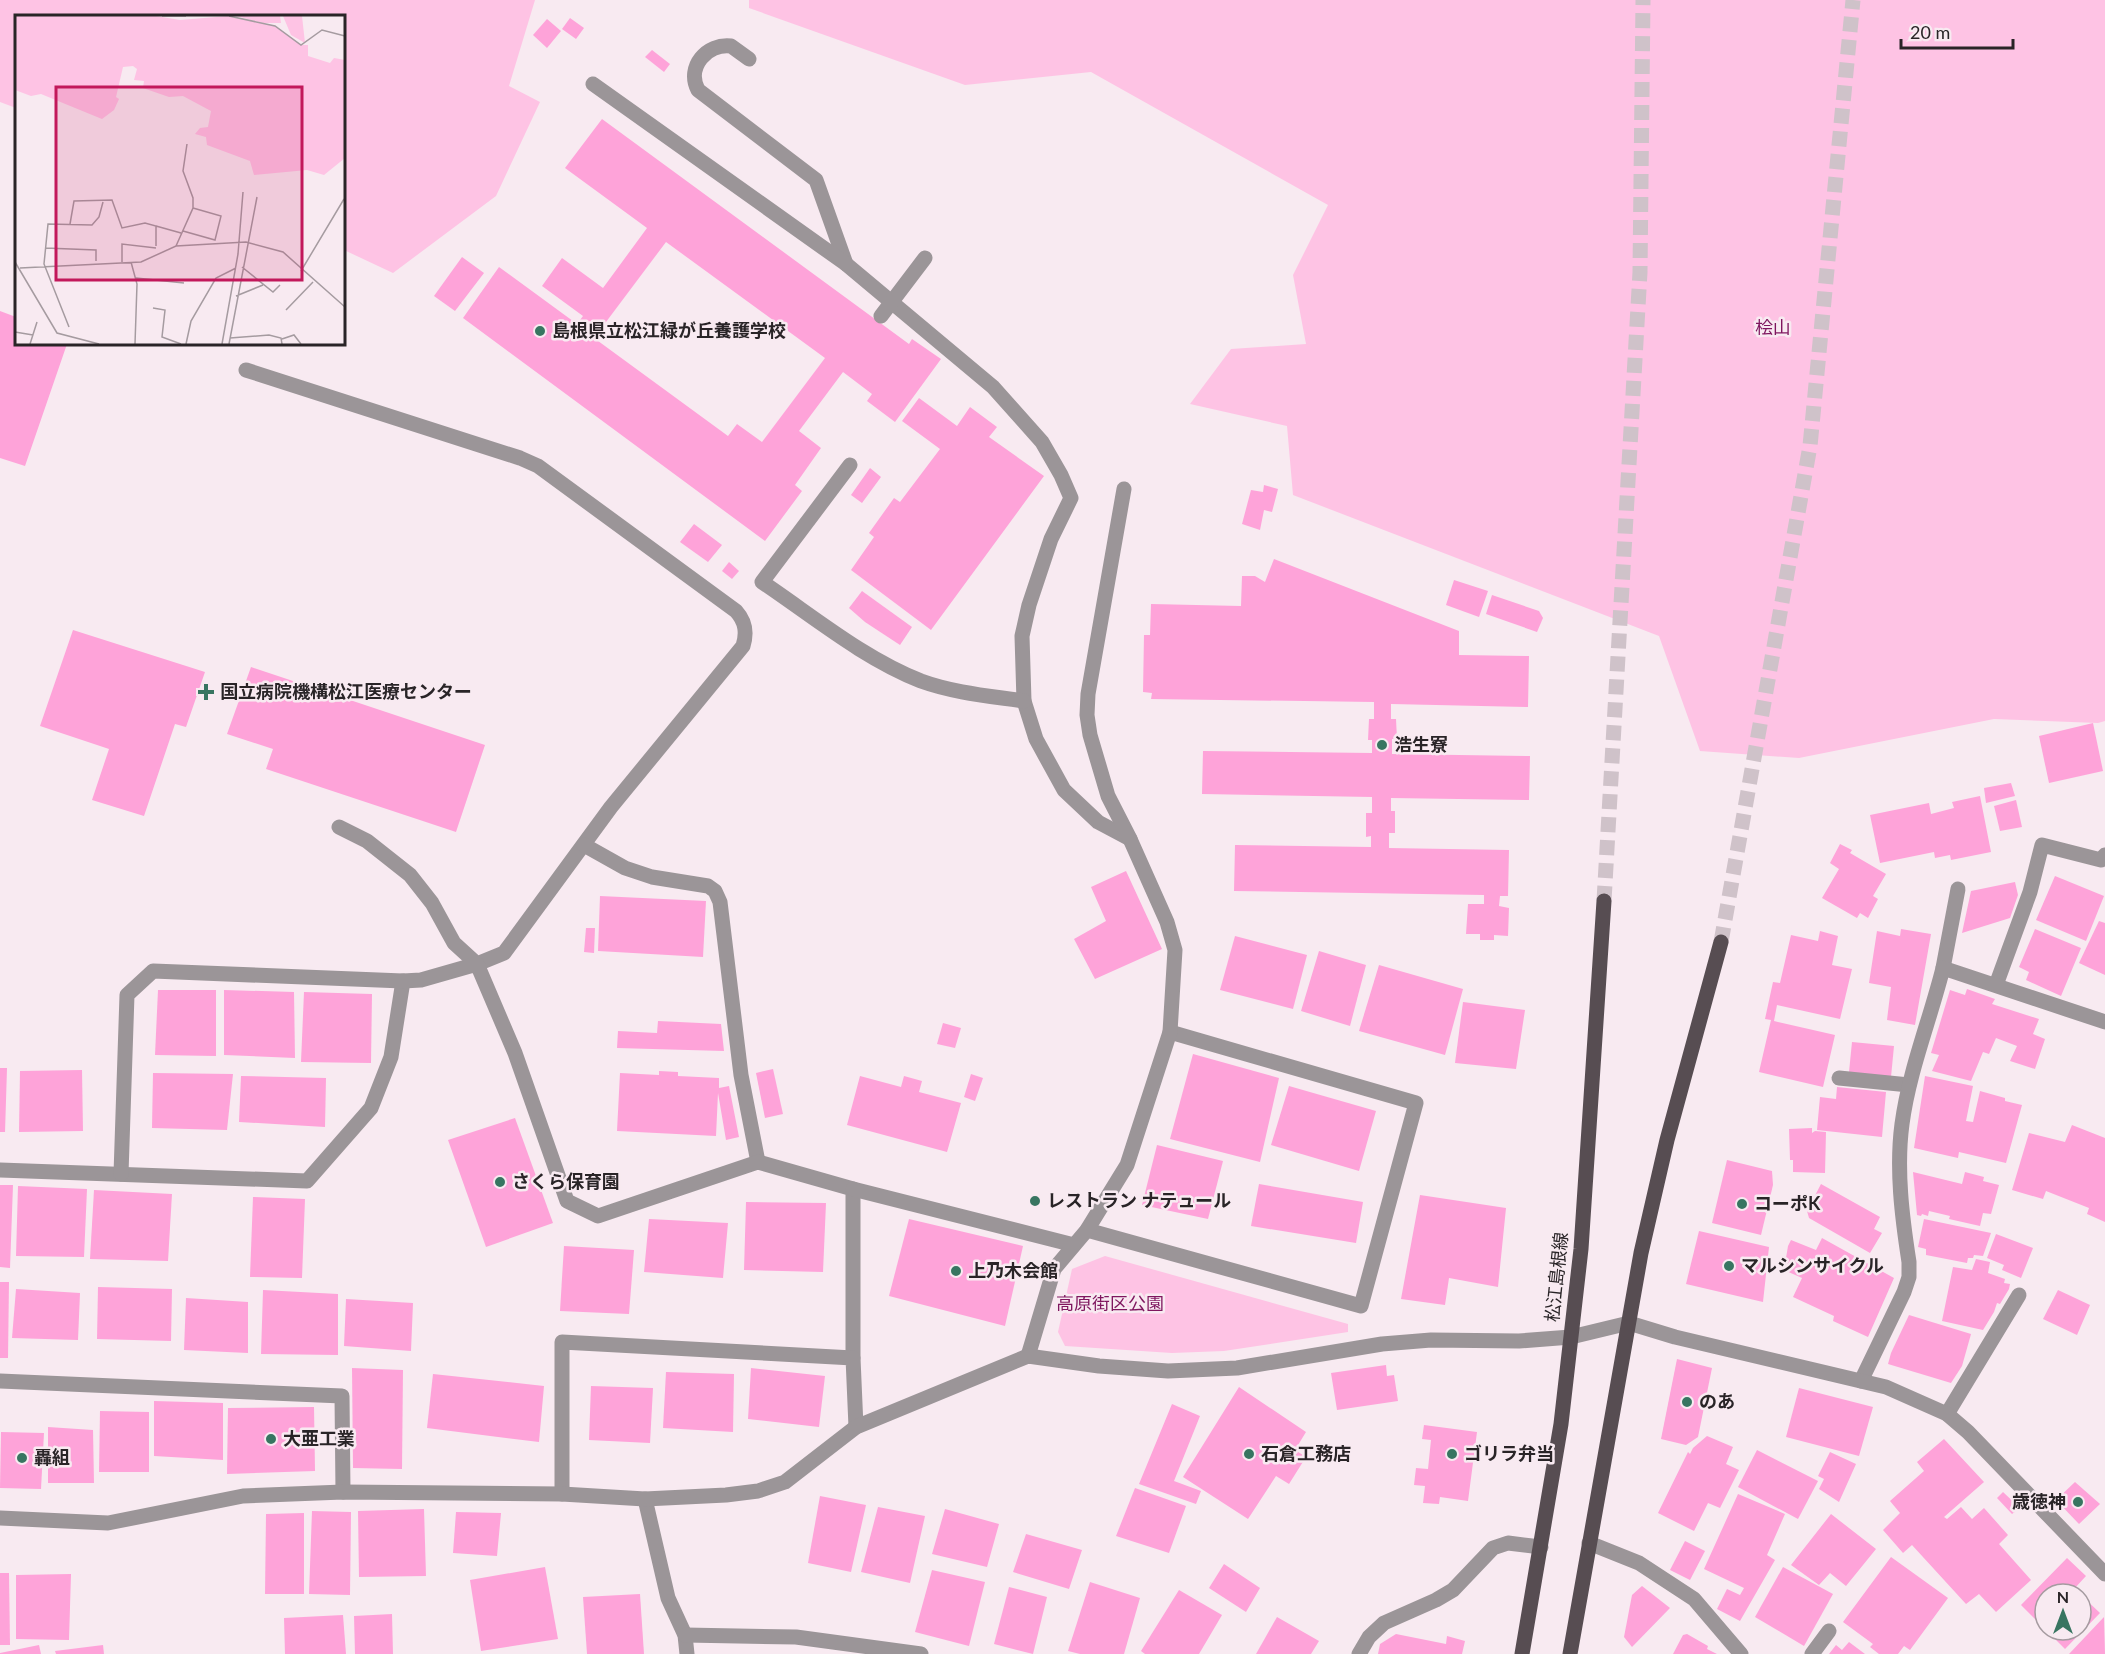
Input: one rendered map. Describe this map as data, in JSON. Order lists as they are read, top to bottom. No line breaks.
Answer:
{"streets":{"main road":["松江島根線"]},"parks":["桧山","高原街区公園"],"places":{"other":["島根県立松江緑が丘養護学校","浩生寮","さくら保育園","レストラン ナテュール","コーポK","マルシンサイクル","上乃木会館","のあ","大亜工業","石倉工務店","ゴリラ弁当","轟組","歳徳神"],"health":["国立病院機構松江医療センター"]},"scale_bar":"20 m","north":"top"}
